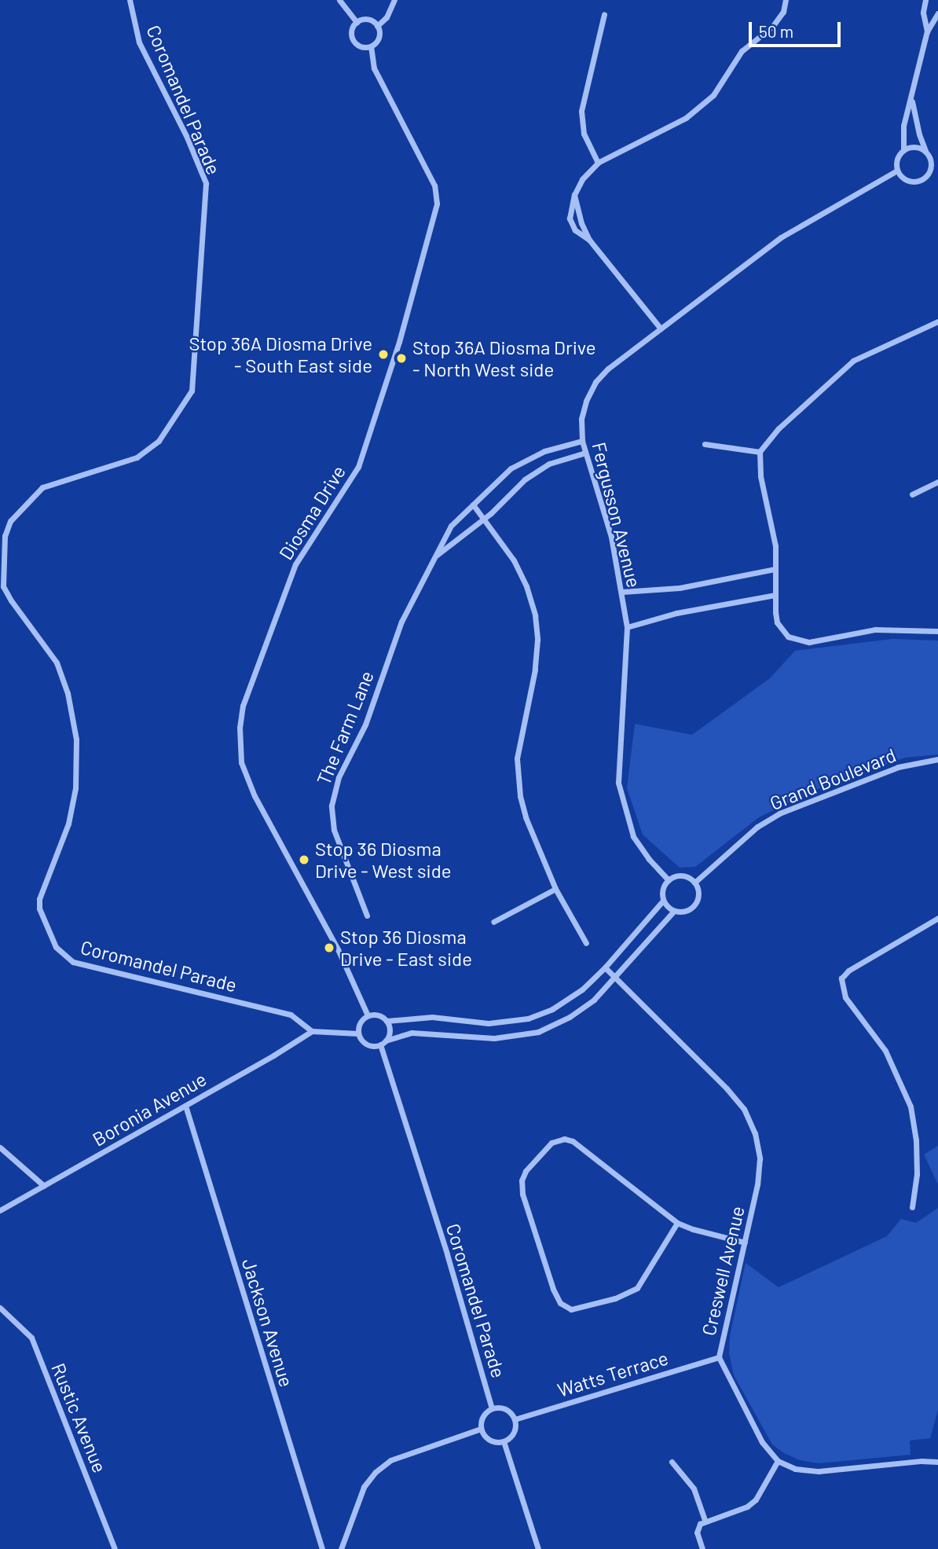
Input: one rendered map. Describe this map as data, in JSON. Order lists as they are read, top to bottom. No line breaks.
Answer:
{"streets":{"street":["Coromandel Parade","Diosma Drive","Fergusson Avenue","The Farm Lane","Grand Boulevard","Boronia Avenue","Creswell Avenue","Jackson Avenue","Watts Terrace","Rustic Avenue"]},"crossings":[["Coromandel Parade","Diosma Drive"],["Coromandel Parade","Boronia Avenue"],["Coromandel Parade","Watts Terrace"],["Fergusson Avenue","The Farm Lane"],["Fergusson Avenue","Grand Boulevard"],["Boronia Avenue","Jackson Avenue"],["Creswell Avenue","Watts Terrace"]],"places":["Stop 36A Diosma Drive - South East side","Stop 36A Diosma Drive - North West side","Stop 36 Diosma Drive - West side","Stop 36 Diosma Drive - East side"],"scale_bar":"50 m"}
